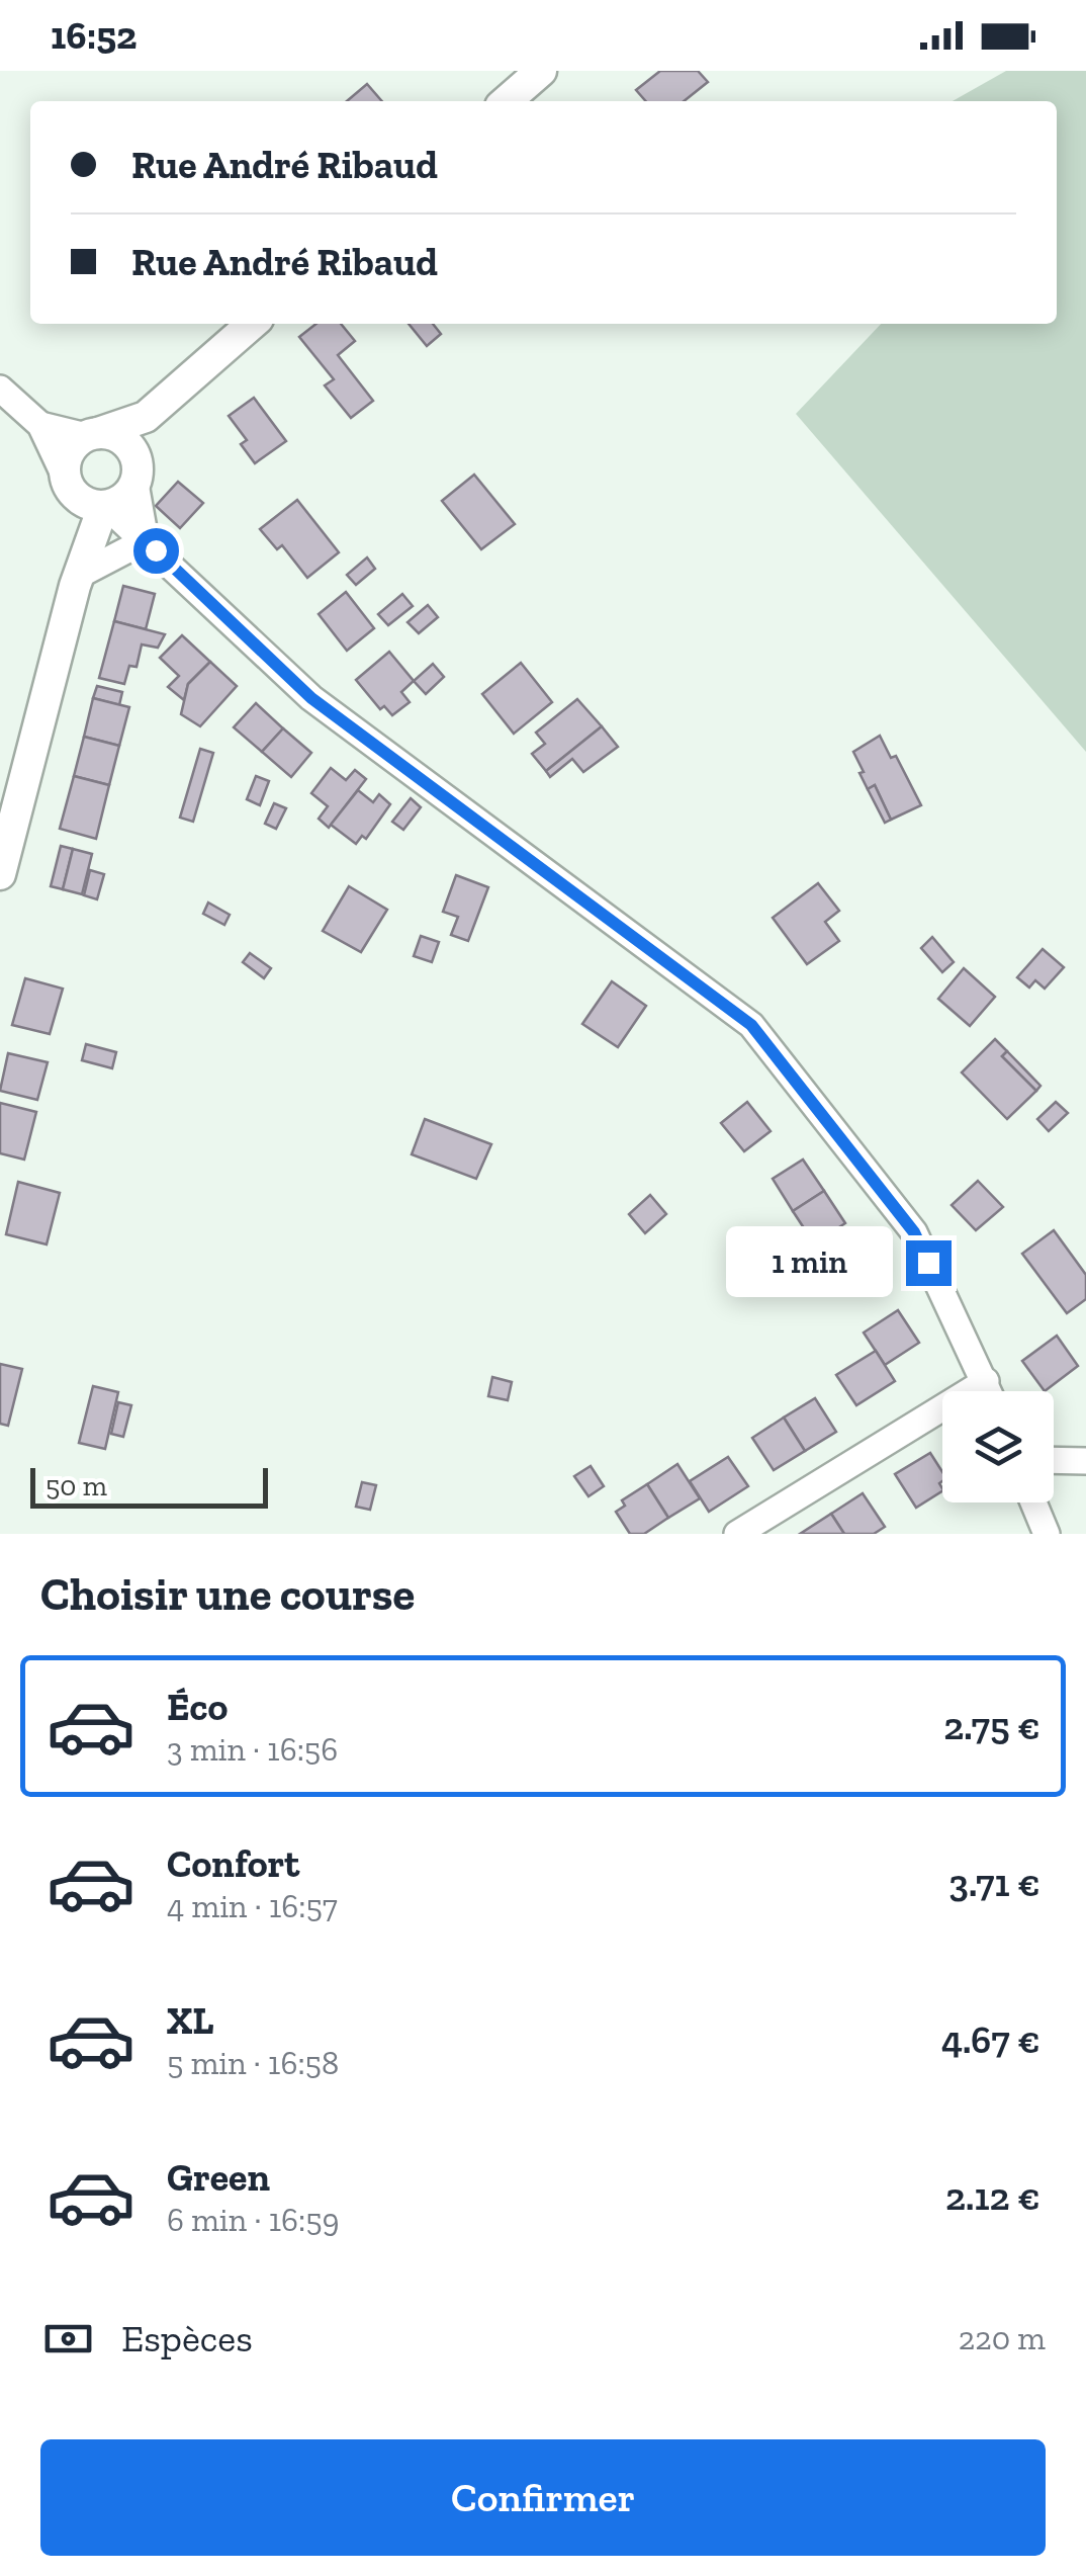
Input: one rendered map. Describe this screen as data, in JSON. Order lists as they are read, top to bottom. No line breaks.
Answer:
{"scale_bar":"50 m","page":{"status":"16:52","banner":["Rue André Ribaud","Rue André Ribaud"],"bubble":"1 min","scale":"50 m","heading":"Choisir une course","list":[{"name":"Éco","note":"3 min · 16:56","value":"2.75 €"},{"name":"Confort","note":"4 min · 16:57","value":"3.71 €"},{"name":"XL","note":"5 min · 16:58","value":"4.67 €"},{"name":"Green","note":"6 min · 16:59","value":"2.12 €"}],"pay":["Espèces","220 m"],"buttons":"Confirmer"}}
